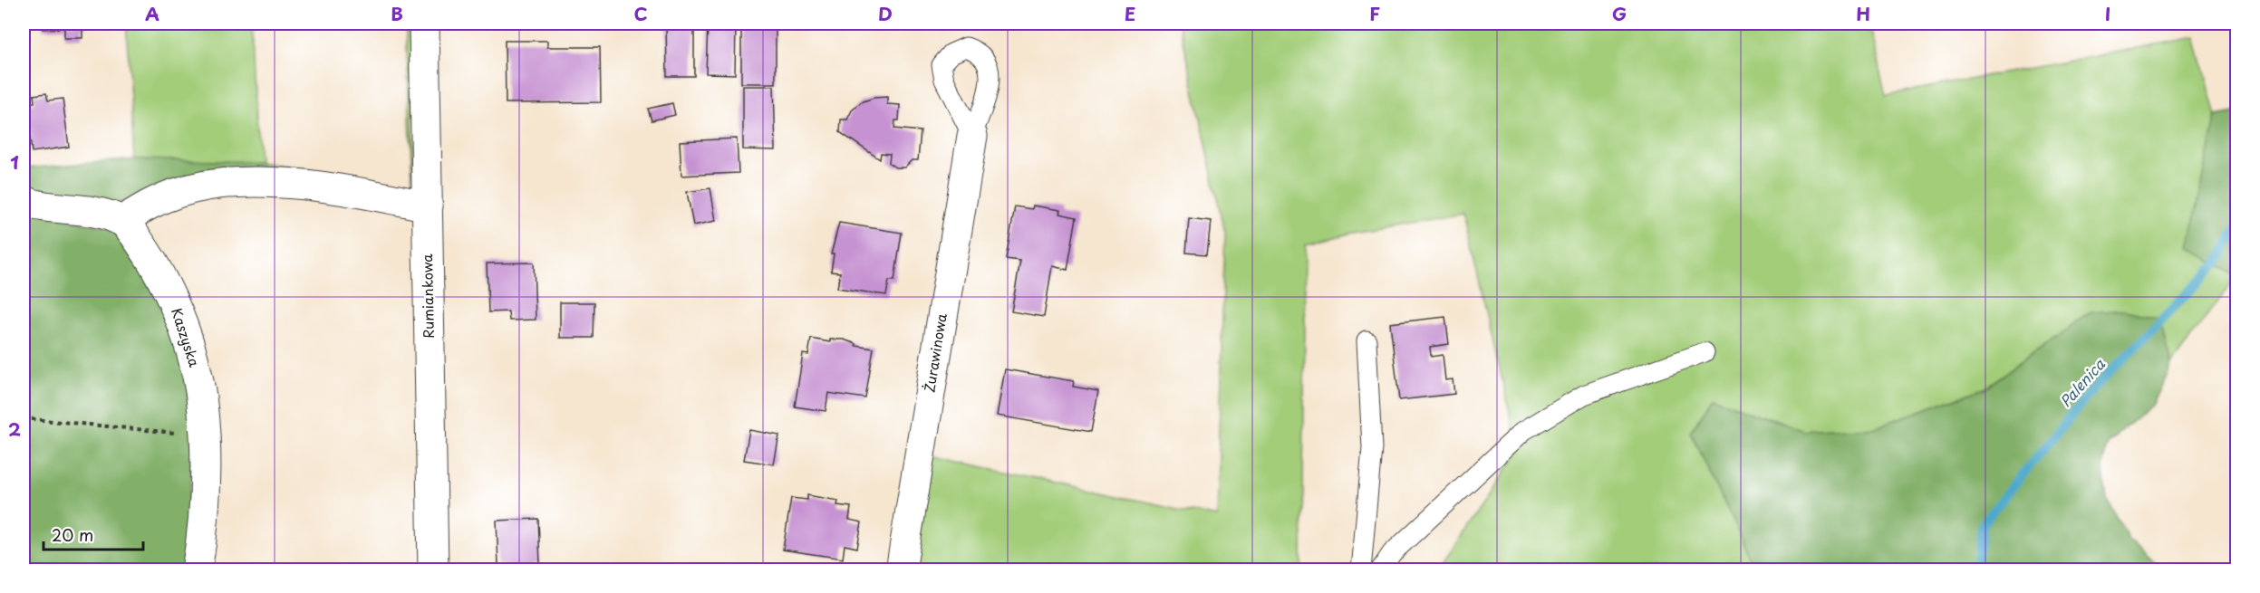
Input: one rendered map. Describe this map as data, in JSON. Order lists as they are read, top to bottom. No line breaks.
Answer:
{"streets":{"street":["Rumiankowa","Kaszyska","Żurawinowa"]},"water":["Palenica"],"scale_bar":"20 m","grid":{"columns":["A","B","C","D","E","F","G","H","I"],"rows":["1","2"]}}
